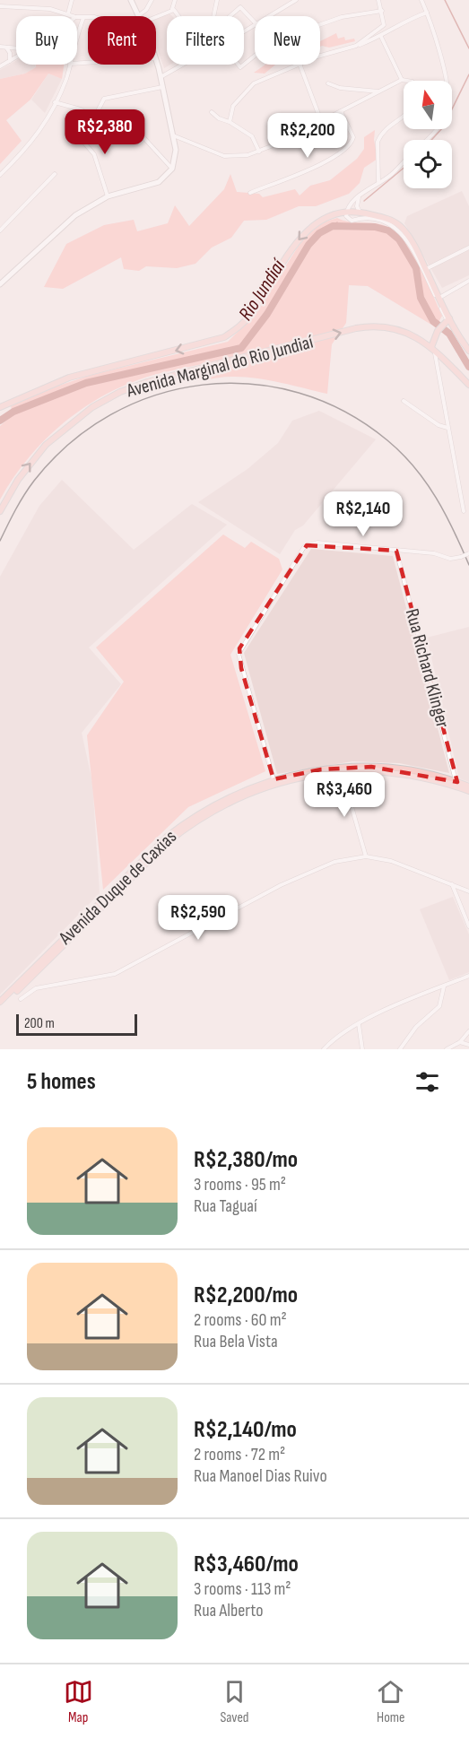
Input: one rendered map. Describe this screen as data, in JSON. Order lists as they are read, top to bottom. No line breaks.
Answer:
{"streets":{"main road":["Avenida Marginal do Rio Jundiaí","Avenida Duque de Caxias"],"street":["Rua Richard Klinger"]},"crossings":[["Rua Richard Klinger","Avenida Duque de Caxias"]],"water":["Rio Jundiaí"],"scale_bar":"200 m","north":"top","page":{"chip":["Buy","Rent","Filters","New"],"price":["R$2,380","R$2,200","R$2,140","R$3,460","R$2,590"],"scale":"200 m","heading":"5 homes","list":[{"name":"R$2,380/mo","note":"3 rooms · 95 m² · Rua Taguaí"},{"name":"R$2,200/mo","note":"2 rooms · 60 m² · Rua Bela Vista"},{"name":"R$2,140/mo","note":"2 rooms · 72 m² · Rua Manoel Dias Ruivo"},{"name":"R$3,460/mo","note":"3 rooms · 113 m² · Rua Alberto"}],"tabs":["Map","Saved","Home"]}}
